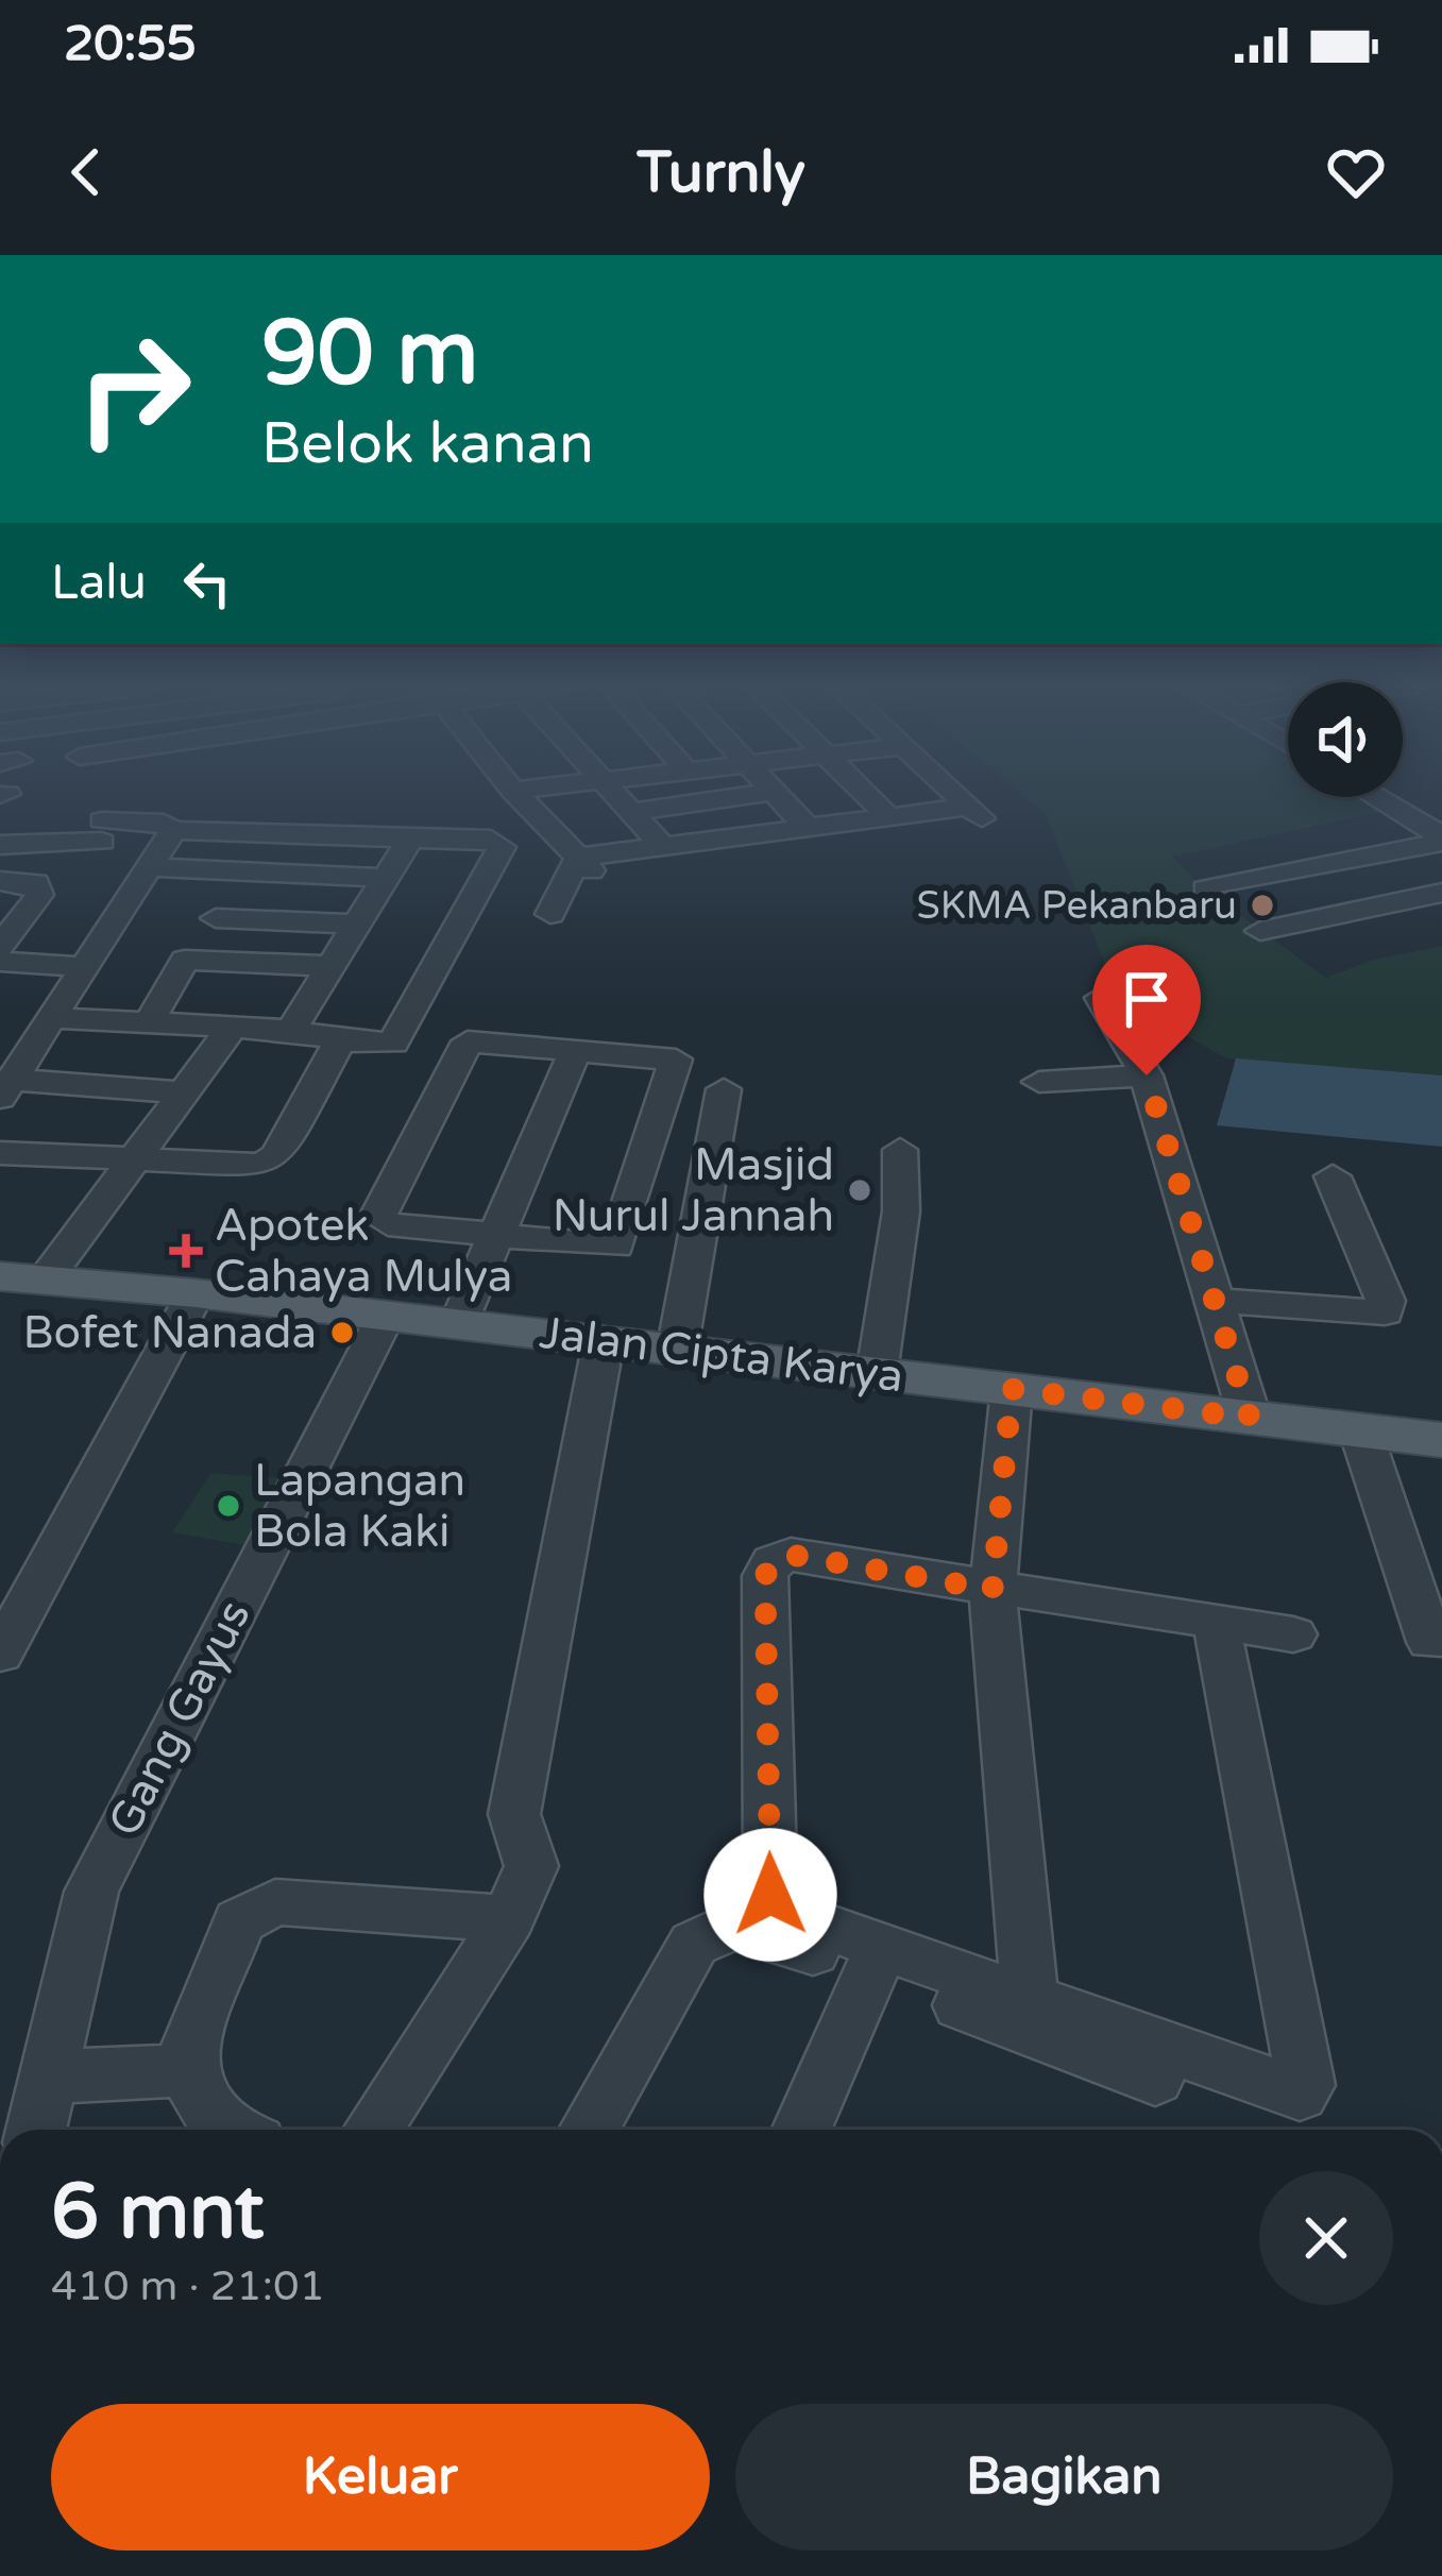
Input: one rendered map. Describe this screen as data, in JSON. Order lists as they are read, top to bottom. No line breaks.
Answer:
{"streets":{"main road":["Jalan Cipta Karya"],"street":["Gang Gayus"]},"crossings":[["Jalan Cipta Karya","Gang Gayus"]],"places":{"other":["SKMA Pekanbaru","Masjid Nurul Jannah","Bofet Nanada","Lapangan Bola Kaki"],"health":["Apotek Cahaya Mulya"]},"page":{"status":"20:55","header":"Turnly","turn":["90 m","Belok kanan"],"then":"Lalu","heading":["6 mnt","410 m · 21:01"],"buttons":["Keluar","Bagikan"]}}
